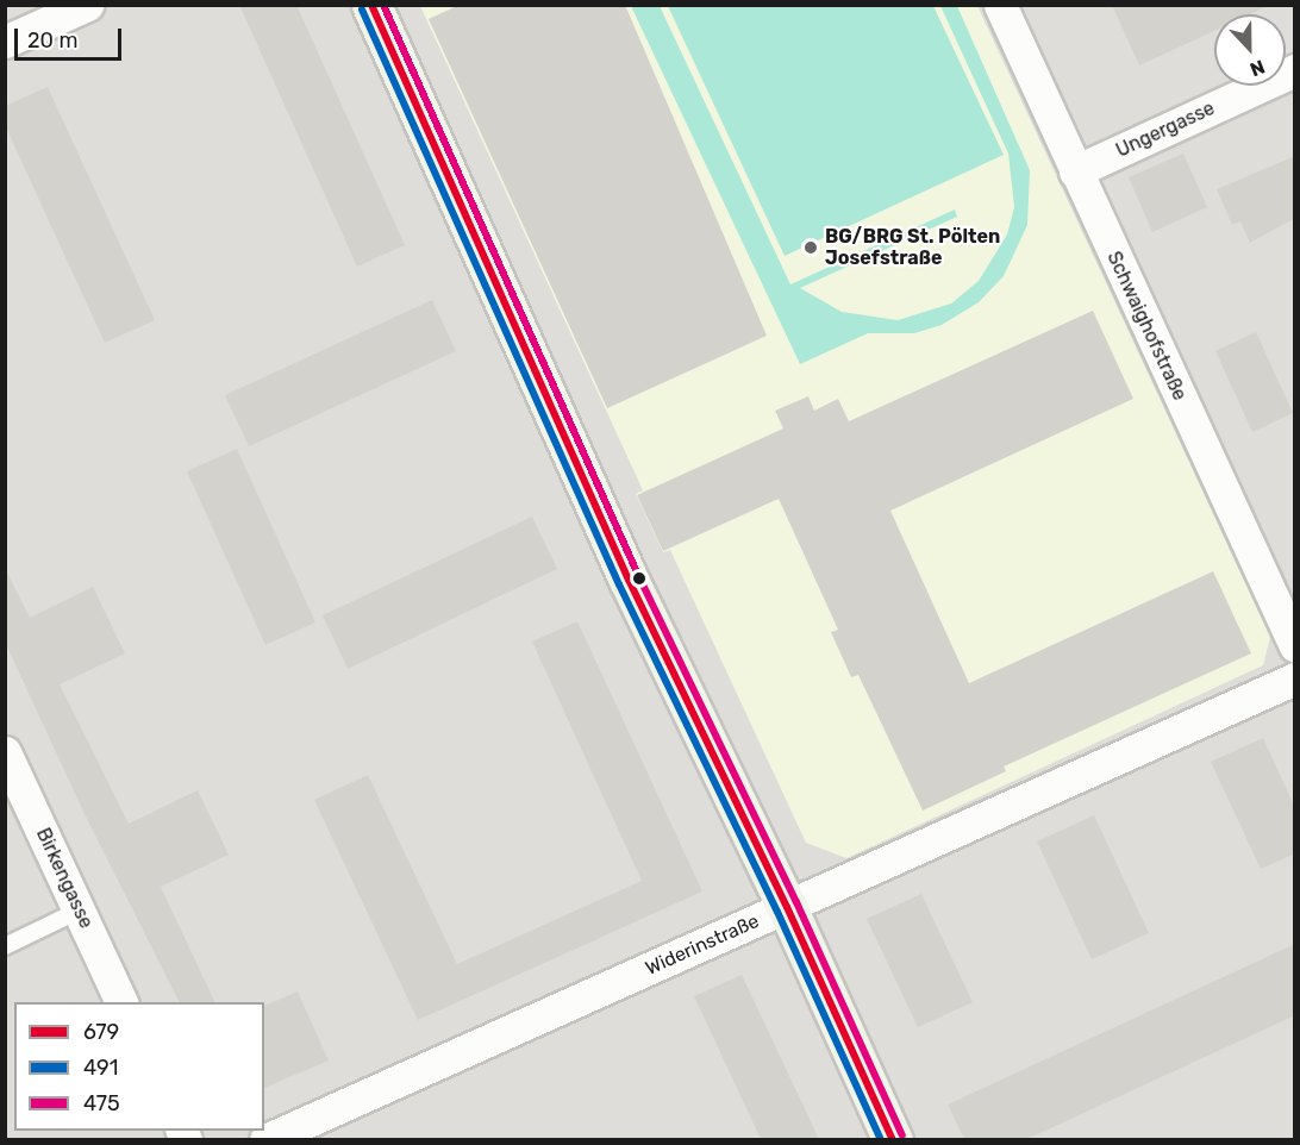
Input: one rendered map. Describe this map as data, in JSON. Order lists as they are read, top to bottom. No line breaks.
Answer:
{"streets":{"street":["Ungergasse","Schwaighofstraße","Birkengasse","Widerinstraße"]},"crossings":[["Ungergasse","Schwaighofstraße"]],"places":["BG/BRG St. Pölten Josefstraße"],"lines":["transit line 679","transit line 475","transit line 491"],"legend":["679","491","475"],"scale_bar":"20 m","north":"bottom"}
